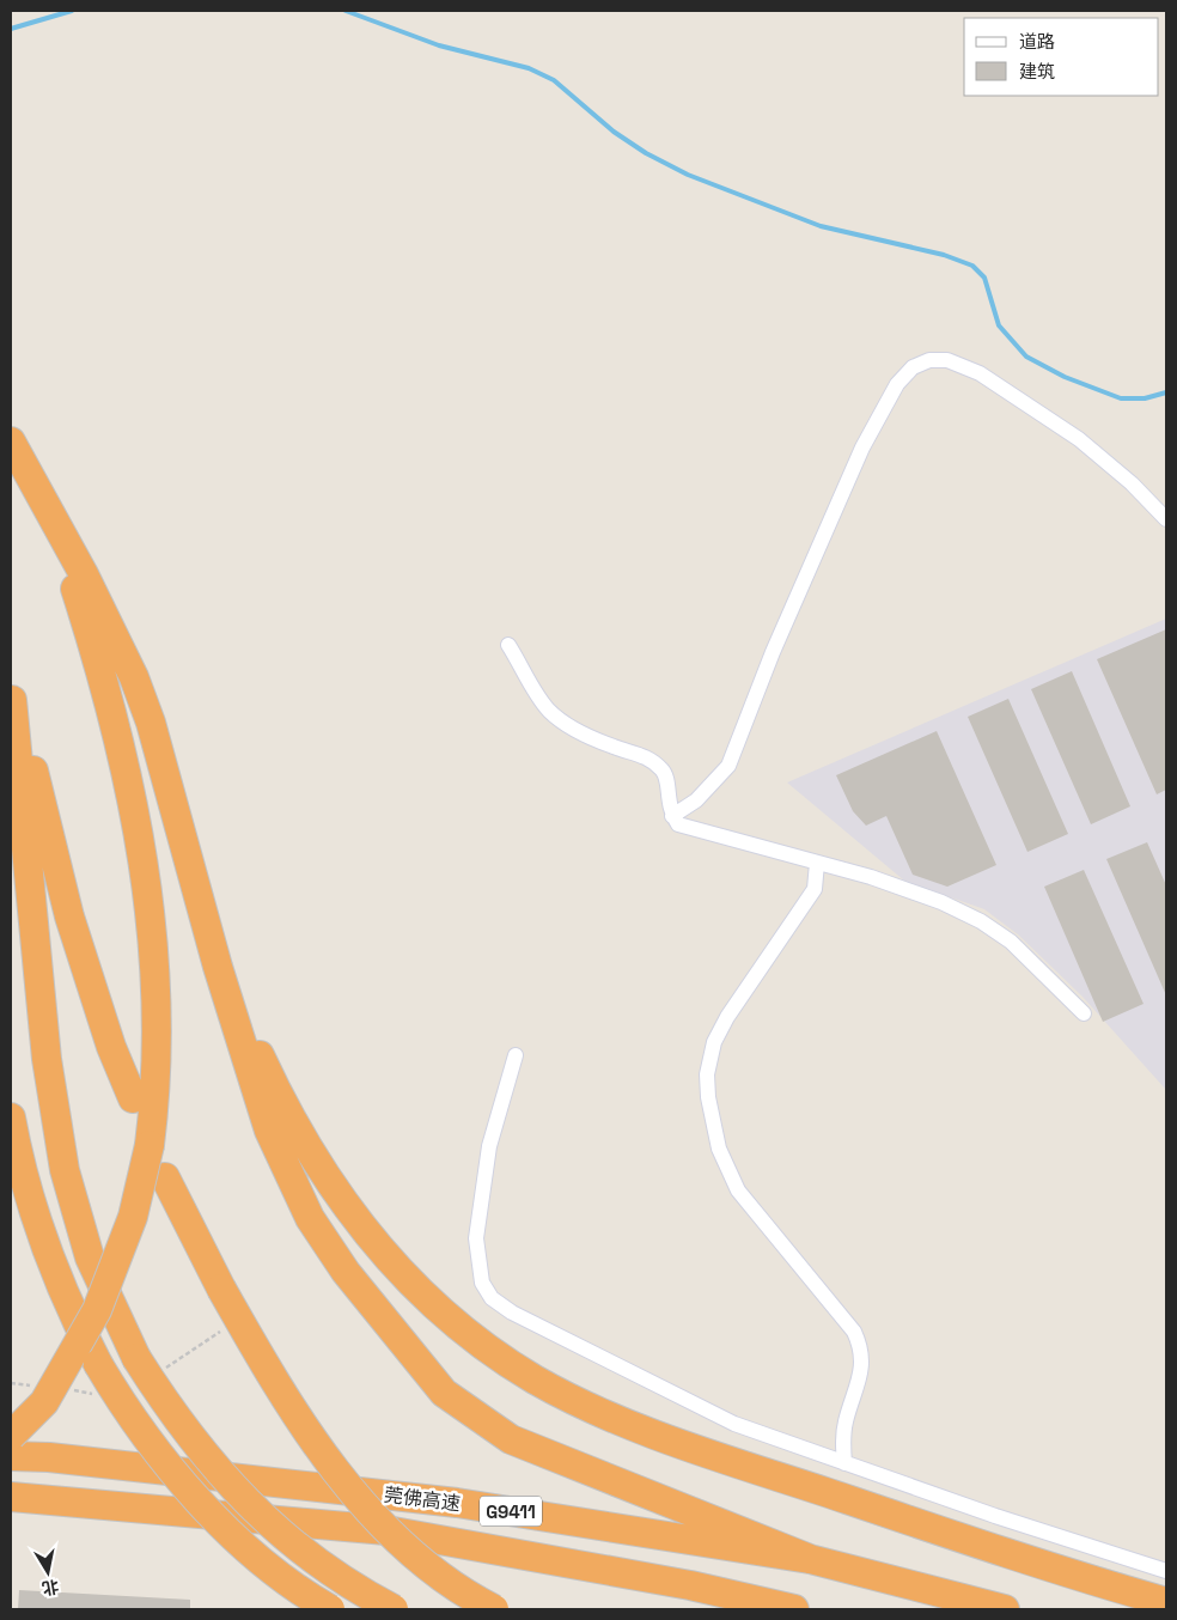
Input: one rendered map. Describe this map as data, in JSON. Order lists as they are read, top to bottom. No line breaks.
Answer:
{"streets":{"highway":["莞佛高速","G9411"]},"legend":["道路","建筑"],"north":"bottom"}
